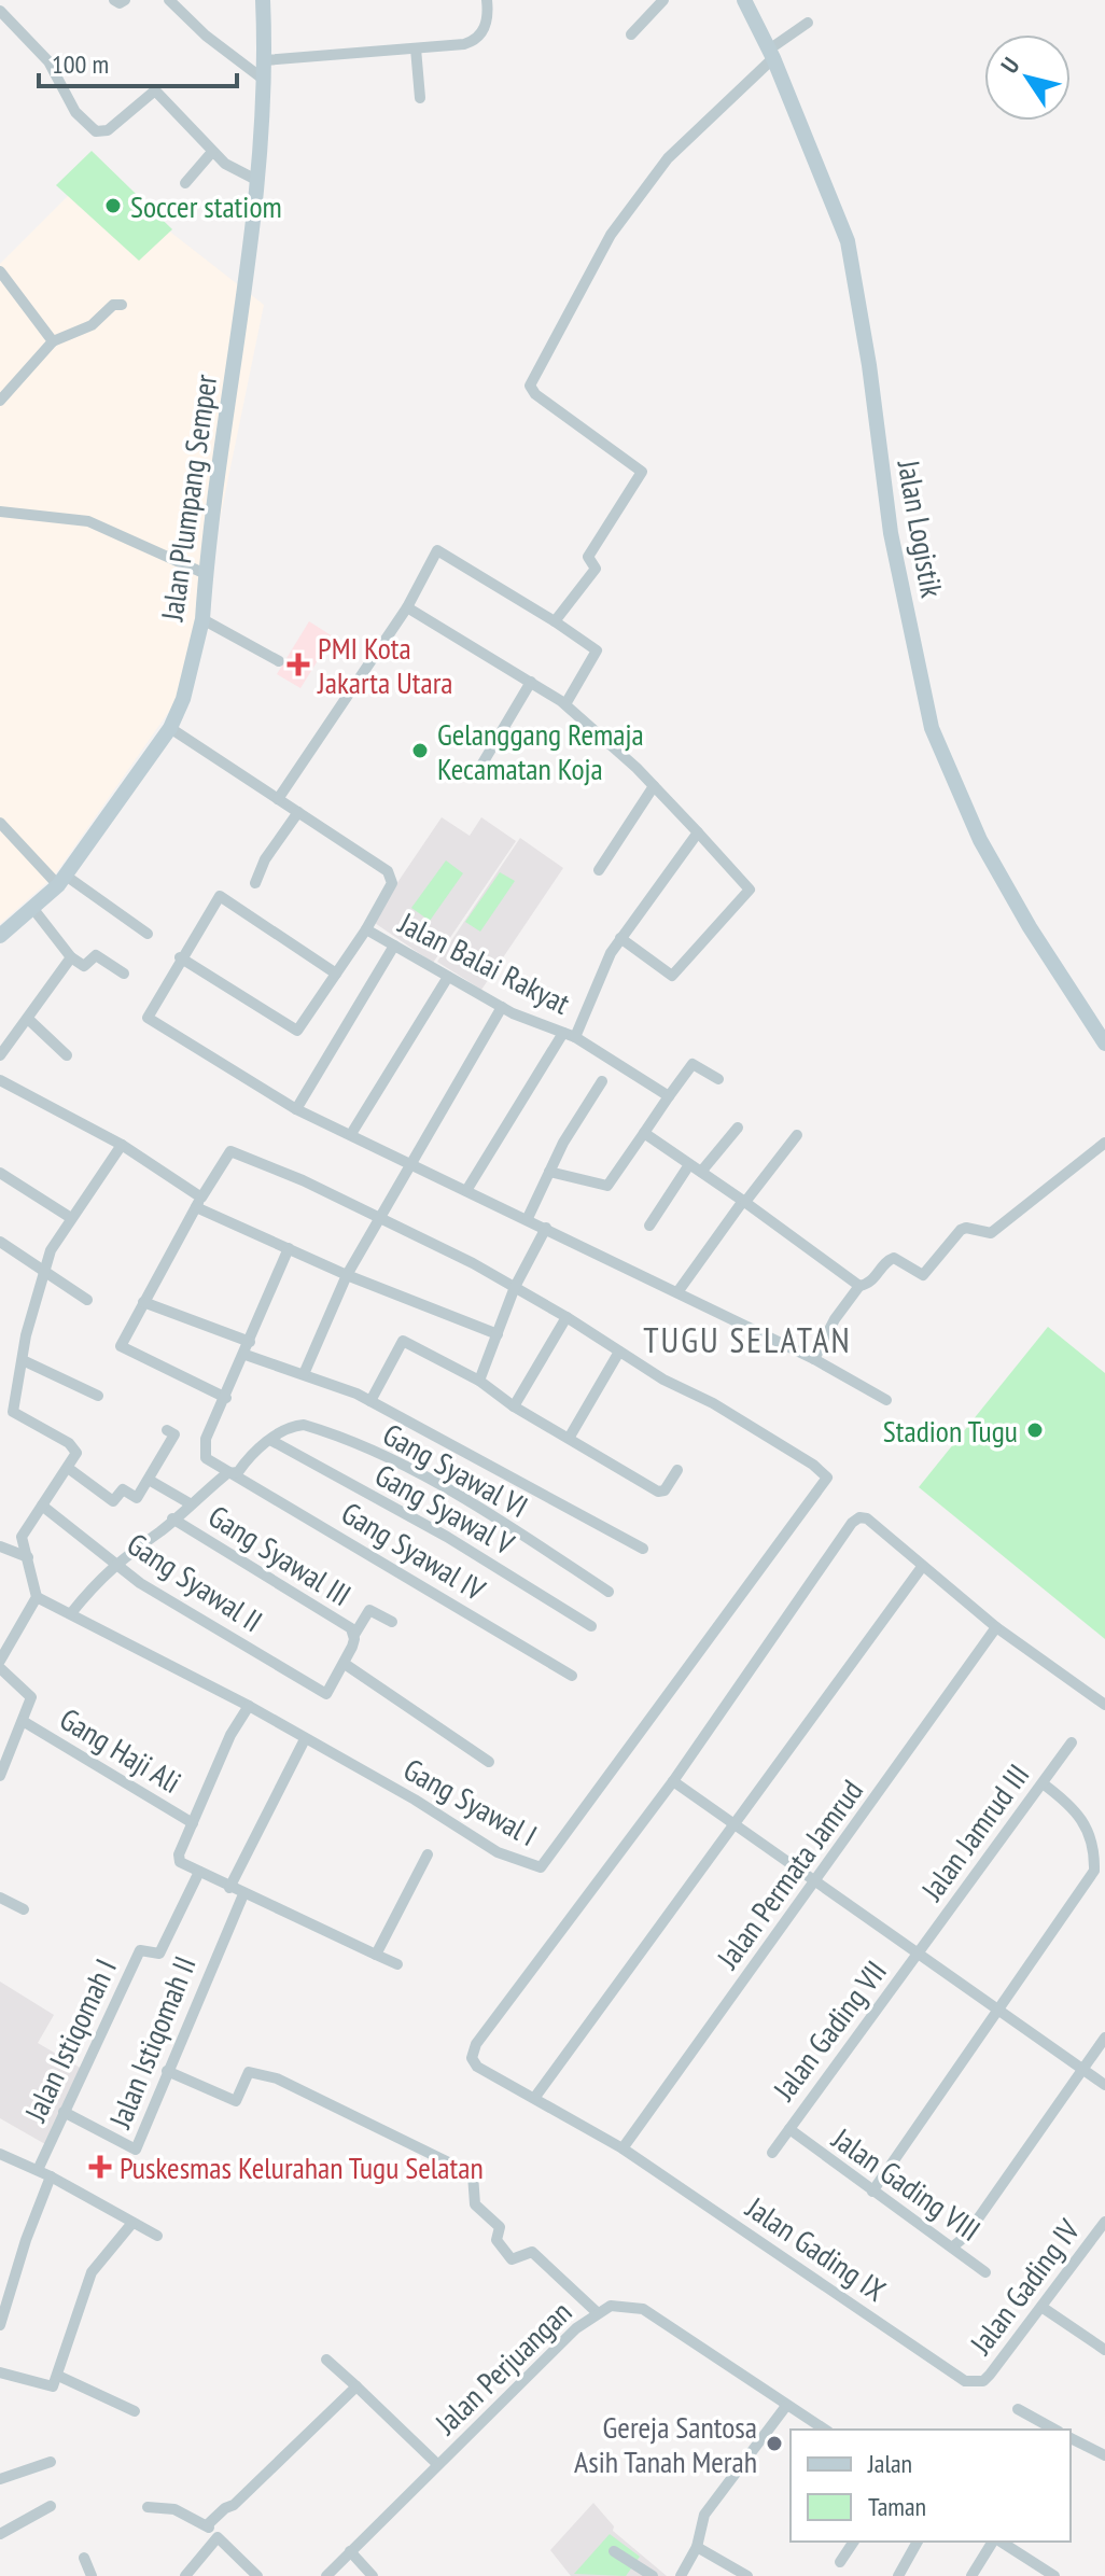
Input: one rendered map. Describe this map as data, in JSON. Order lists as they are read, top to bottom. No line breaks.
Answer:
{"streets":{"main road":["Jalan Plumpang Semper","Jalan Logistik"],"street":["Jalan Balai Rakyat","Gang Syawal VI","Gang Syawal V","Gang Syawal IV","Gang Syawal III","Gang Syawal II","Gang Haji Ali","Gang Syawal I","Jalan Jamrud III","Jalan Permata Jamrud","Jalan Gading VII","Jalan Istiqomah I","Jalan Istiqomah II","Jalan Gading VIII","Jalan Gading IX","Jalan Gading IV","Jalan Perjuangan"]},"crossings":[["Jalan Plumpang Semper","Jalan Balai Rakyat"],["Gang Syawal VI","Gang Syawal V"],["Jalan Jamrud III","Jalan Gading VII"],["Jalan Permata Jamrud","Jalan Gading IX"],["Jalan Gading VII","Jalan Gading VIII"],["Jalan Istiqomah I","Jalan Istiqomah II"],["Jalan Gading IX","Jalan Gading IV"]],"districts":["TUGU SELATAN"],"places":{"other":["Soccer statiom","Gelanggang Remaja Kecamatan Koja","Stadion Tugu","Gereja Santosa Asih Tanah Merah"],"health":["PMI Kota Jakarta Utara","Puskesmas Kelurahan Tugu Selatan"]},"legend":["Jalan","Taman"],"scale_bar":"100 m","north":"top left"}
